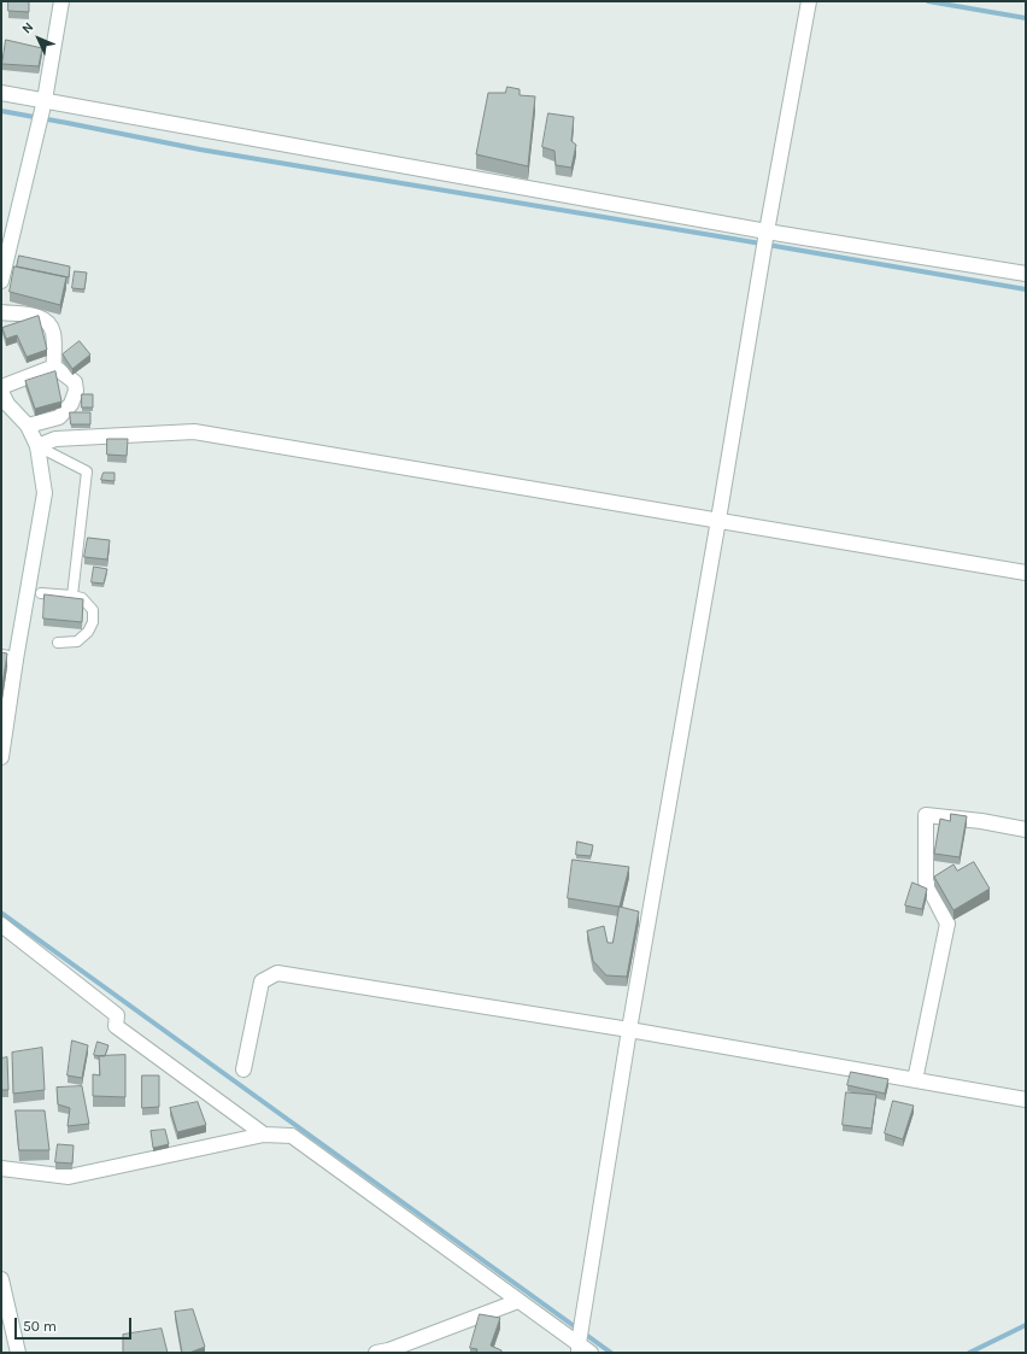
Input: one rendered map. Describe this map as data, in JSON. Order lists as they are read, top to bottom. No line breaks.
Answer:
{"scale_bar":"50 m","north":"top left"}
